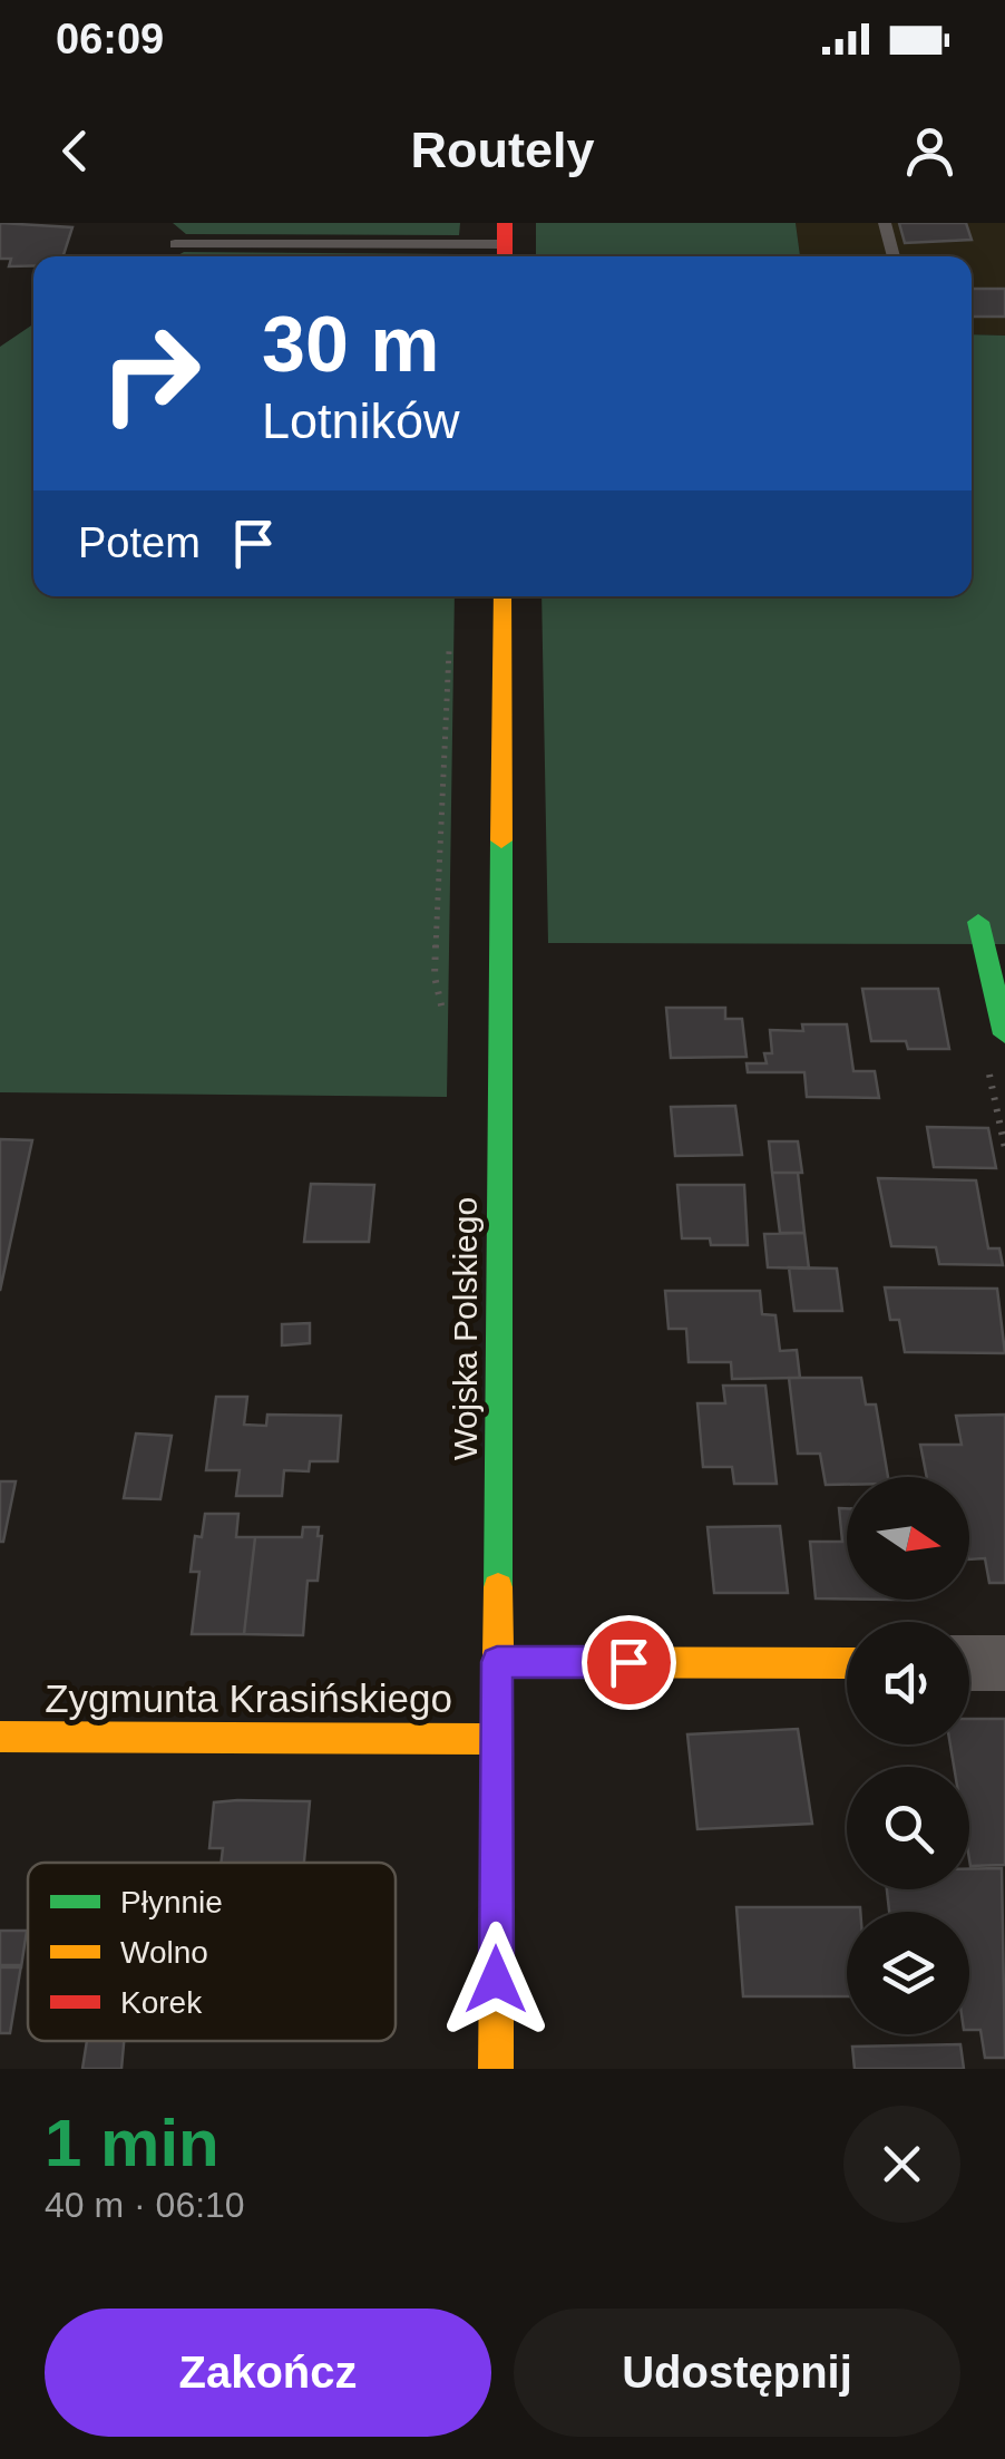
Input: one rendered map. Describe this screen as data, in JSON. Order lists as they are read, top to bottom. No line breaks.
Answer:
{"streets":{"street":["Wojska Polskiego","Zygmunta Krasińskiego"]},"crossings":[["Wojska Polskiego","Zygmunta Krasińskiego"]],"legend":["Płynnie","Wolno","Korek"],"north":"right","page":{"status":"06:09","header":"Routely","turn":["30 m","Lotników"],"then":"Potem","heading":["1 min","40 m · 06:10"],"buttons":["Zakończ","Udostępnij"]}}
